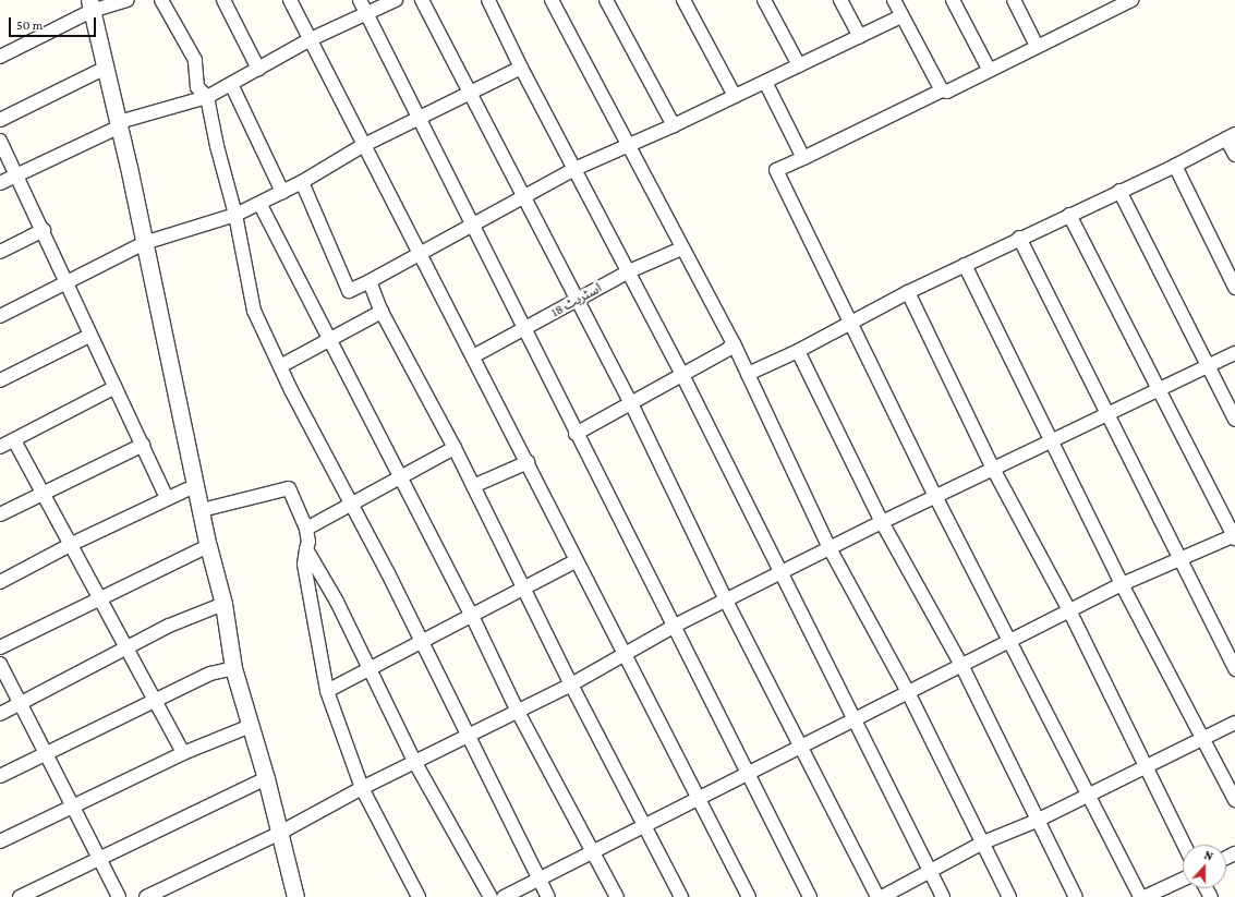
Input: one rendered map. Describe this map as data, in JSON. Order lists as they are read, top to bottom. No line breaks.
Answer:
{"streets":{"street":["اسٹریٹ 18"]},"scale_bar":"50 m","north":"top"}
